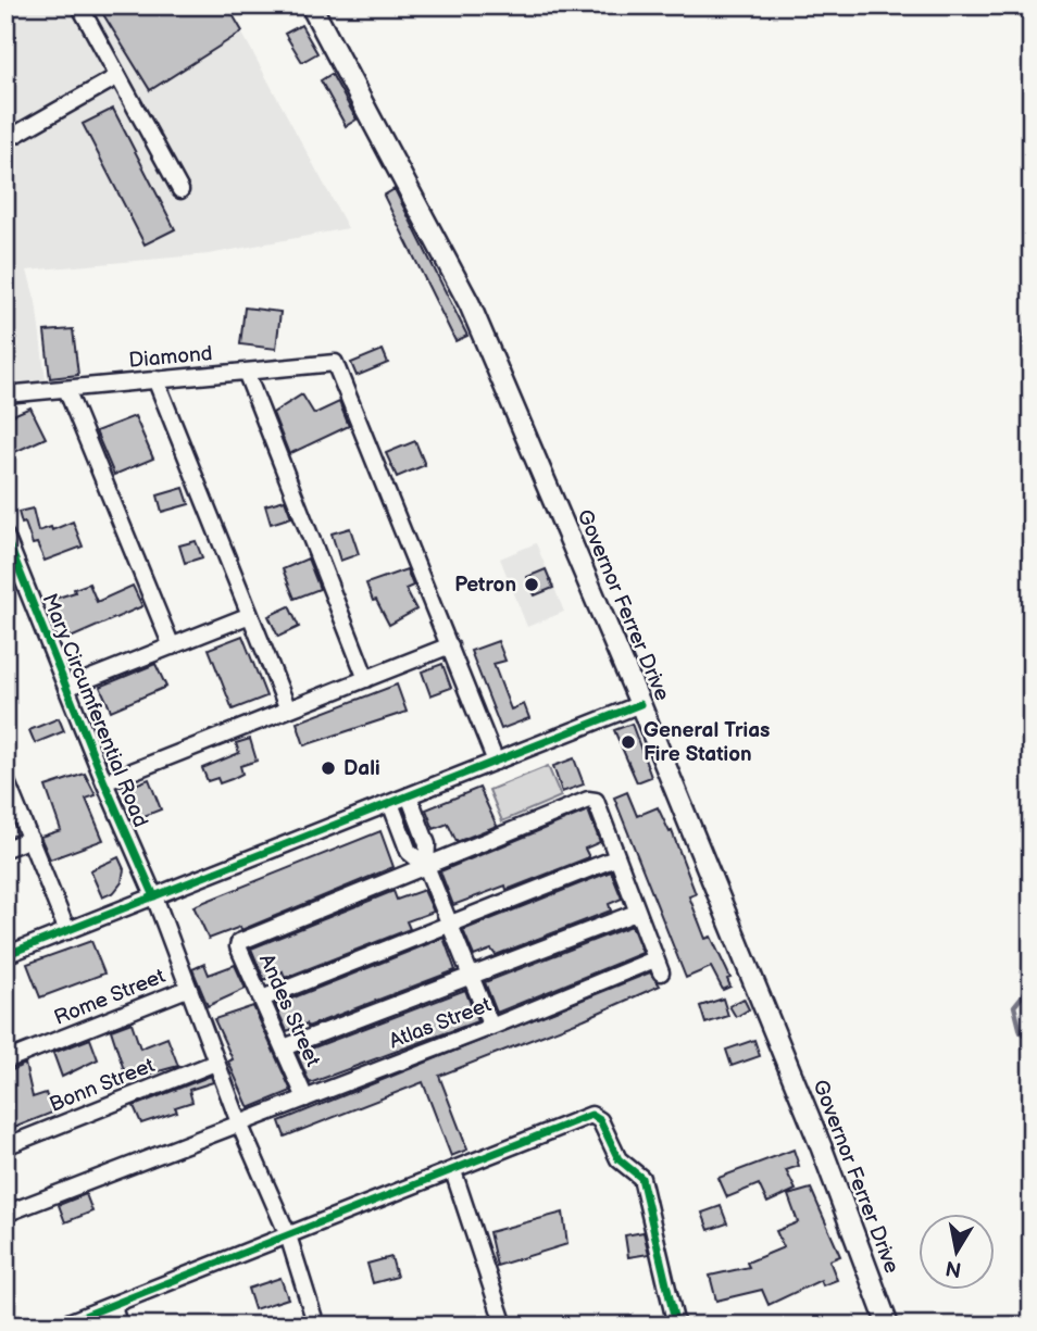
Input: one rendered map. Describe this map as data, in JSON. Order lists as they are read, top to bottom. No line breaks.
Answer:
{"streets":{"main road":["Governor Ferrer Drive"],"street":["Diamond","Mary Circumferential Road","Rome Street","Andes Street","Atlas Street","Bonn Street"]},"crossings":[["Mary Circumferential Road","Rome Street"],["Mary Circumferential Road","Atlas Street"],["Mary Circumferential Road","Bonn Street"],["Andes Street","Atlas Street"]],"places":["Petron","General Trias Fire Station","Dali"],"north":"bottom"}
